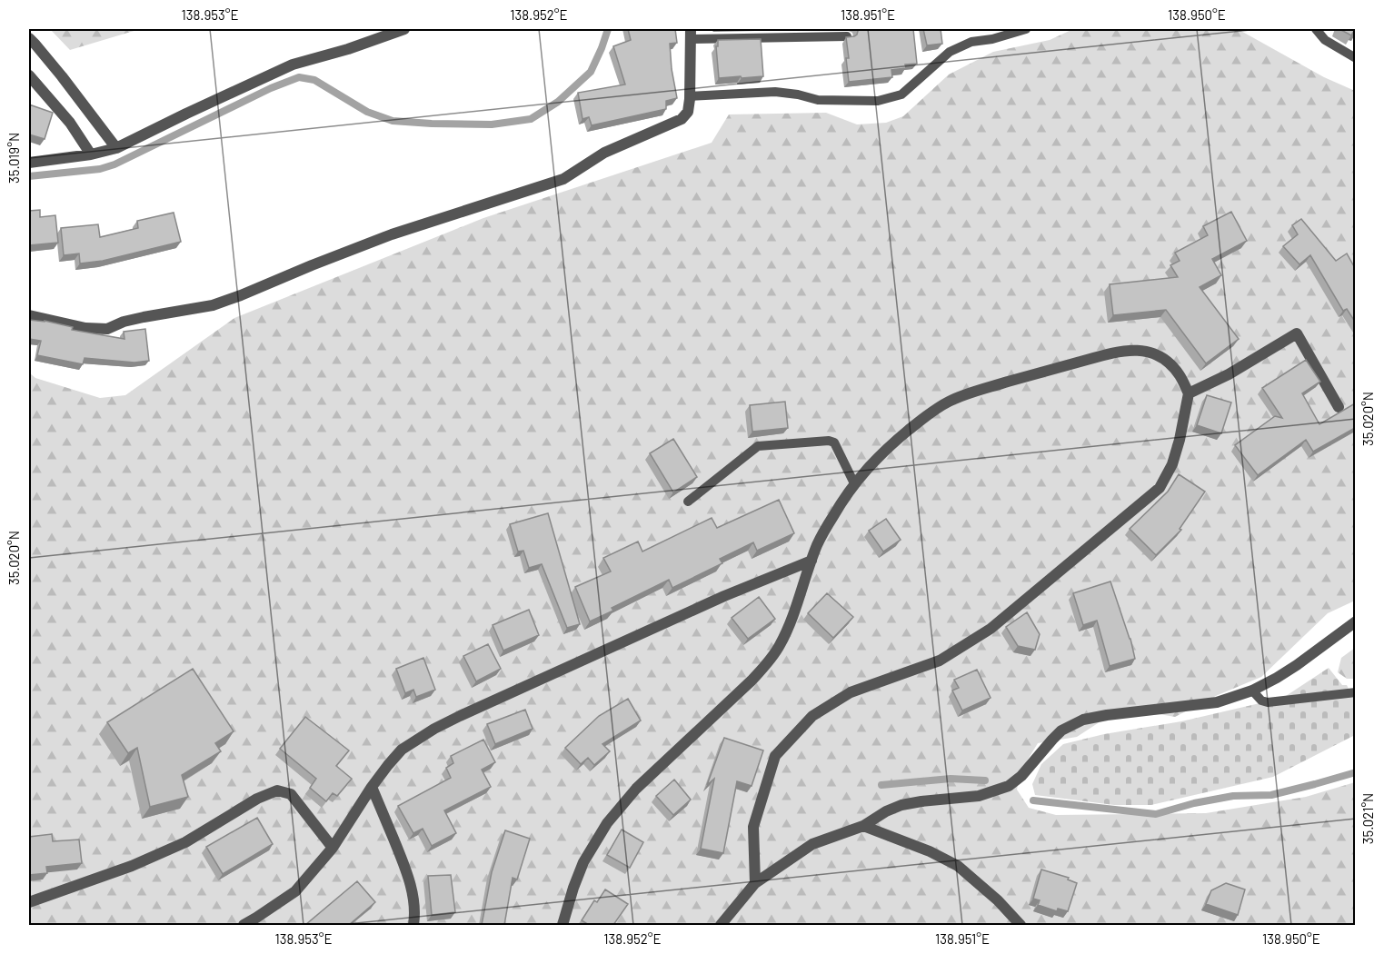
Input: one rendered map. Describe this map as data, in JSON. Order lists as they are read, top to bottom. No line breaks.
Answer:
{"coordinates":["138.953°E","138.952°E","138.951°E","138.950°E","35.019°N","35.020°N","35.021°N"]}
